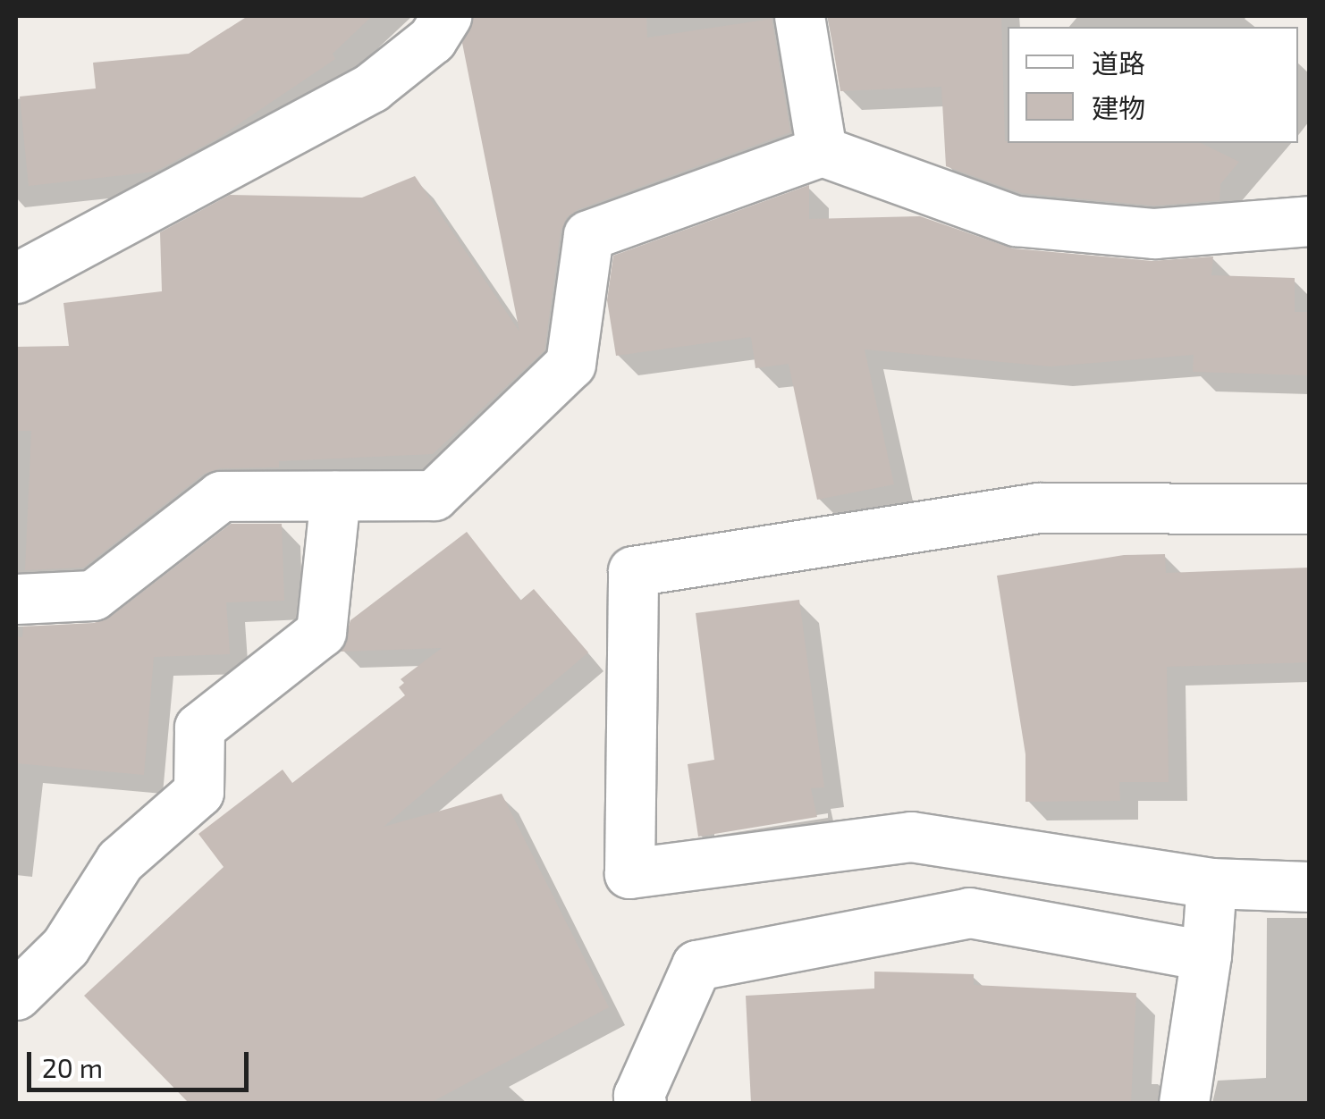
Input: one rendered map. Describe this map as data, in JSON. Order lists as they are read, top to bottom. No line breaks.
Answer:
{"legend":["道路","建物"],"scale_bar":"20 m"}
